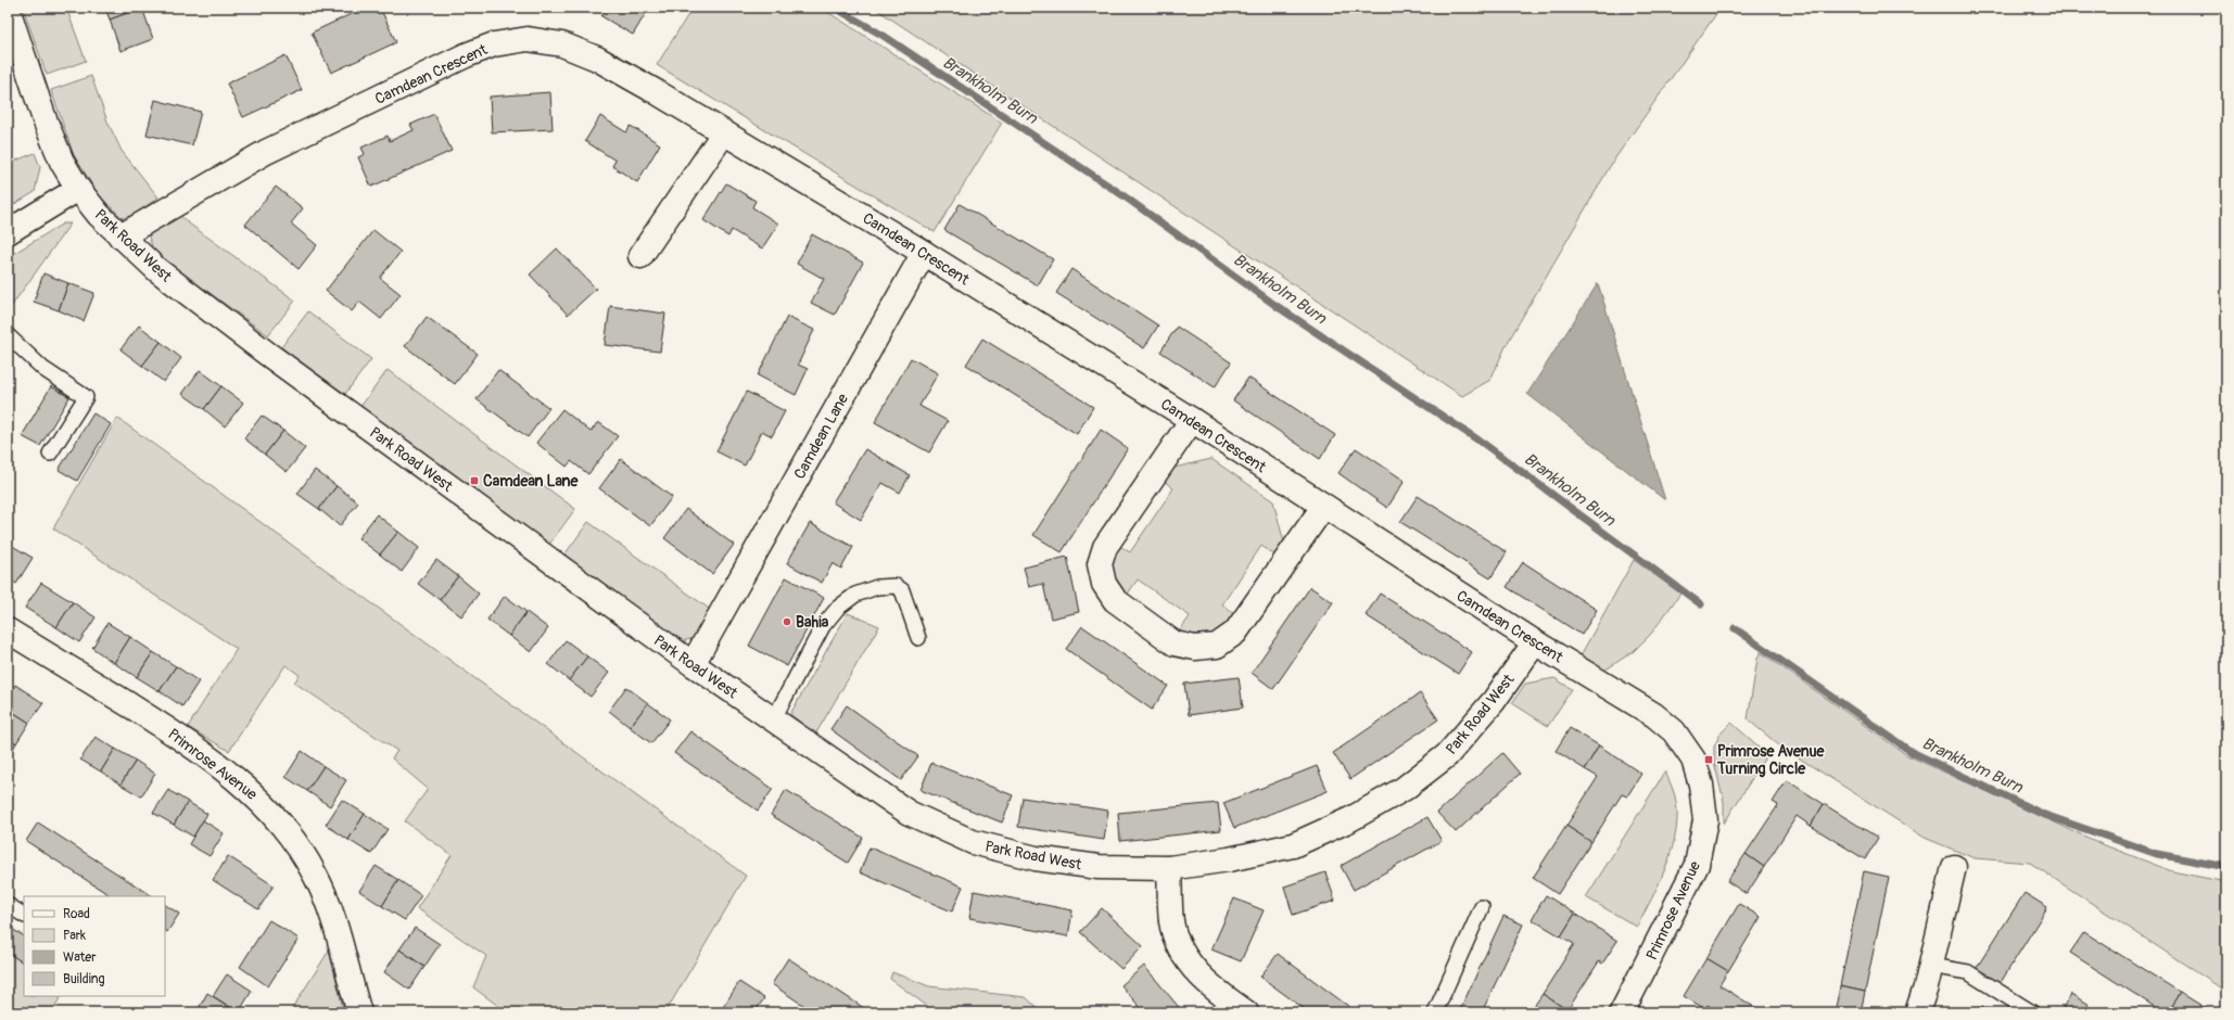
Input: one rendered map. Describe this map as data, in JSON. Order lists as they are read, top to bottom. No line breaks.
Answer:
{"streets":{"street":["Camdean Crescent","Park Road West","Camdean Lane","Primrose Avenue"]},"crossings":[["Camdean Crescent","Park Road West"],["Camdean Crescent","Camdean Lane"],["Camdean Crescent","Primrose Avenue"],["Park Road West","Camdean Lane"]],"water":["Brankholm Burn"],"places":{"transit":["Camdean Lane","Primrose Avenue Turning Circle"],"other":["Bahia"]},"legend":["Road","Park","Water","Building"]}
